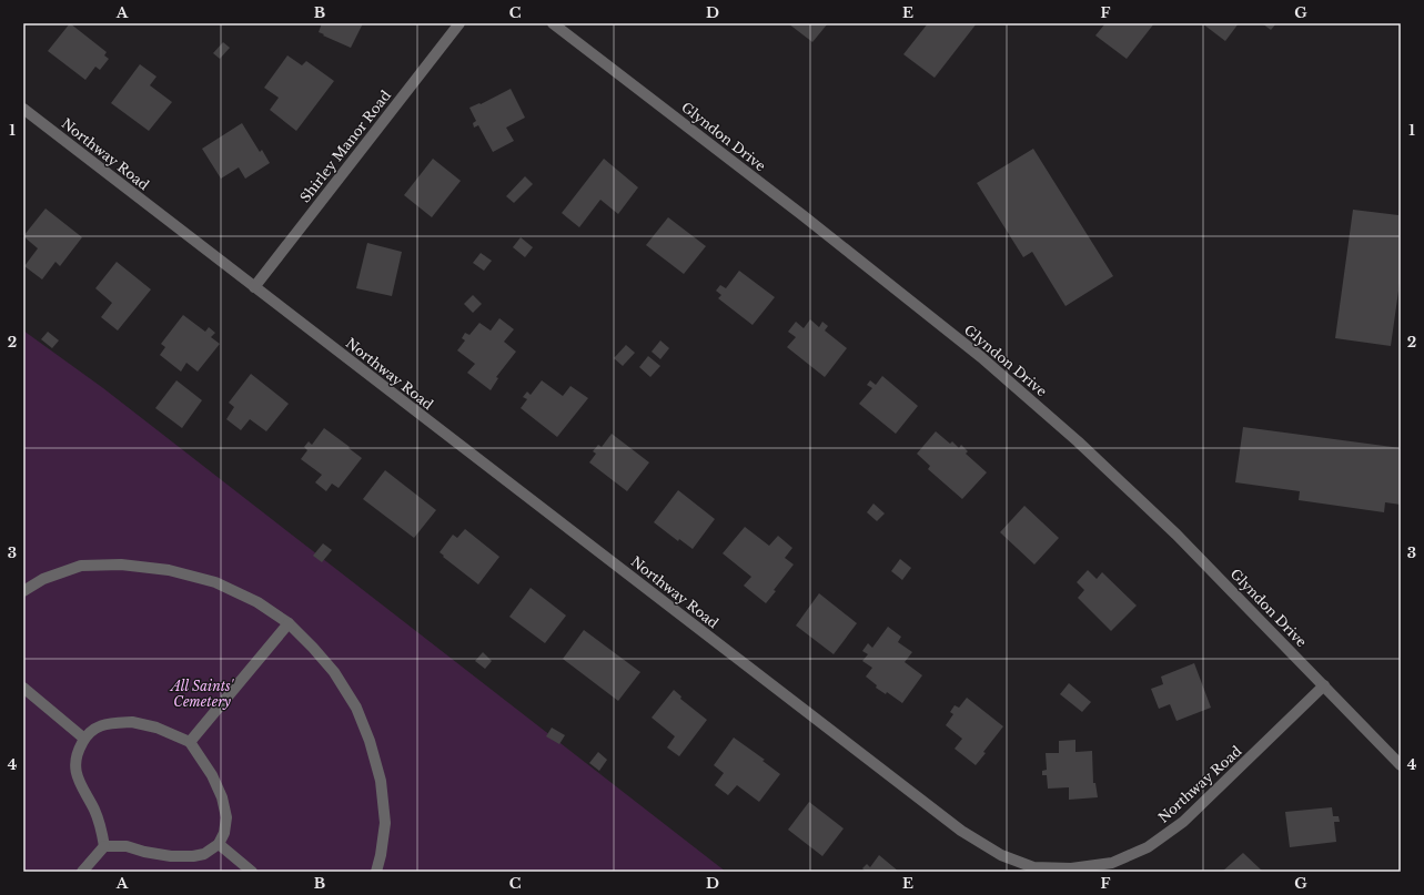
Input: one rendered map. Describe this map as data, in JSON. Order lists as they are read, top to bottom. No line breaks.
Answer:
{"streets":{"street":["Glyndon Drive","Shirley Manor Road","Northway Road"]},"crossings":[["Glyndon Drive","Northway Road"],["Shirley Manor Road","Northway Road"]],"parks":["All Saints' Cemetery"],"grid":{"columns":["A","B","C","D","E","F","G"],"rows":["1","2","3","4"]}}
